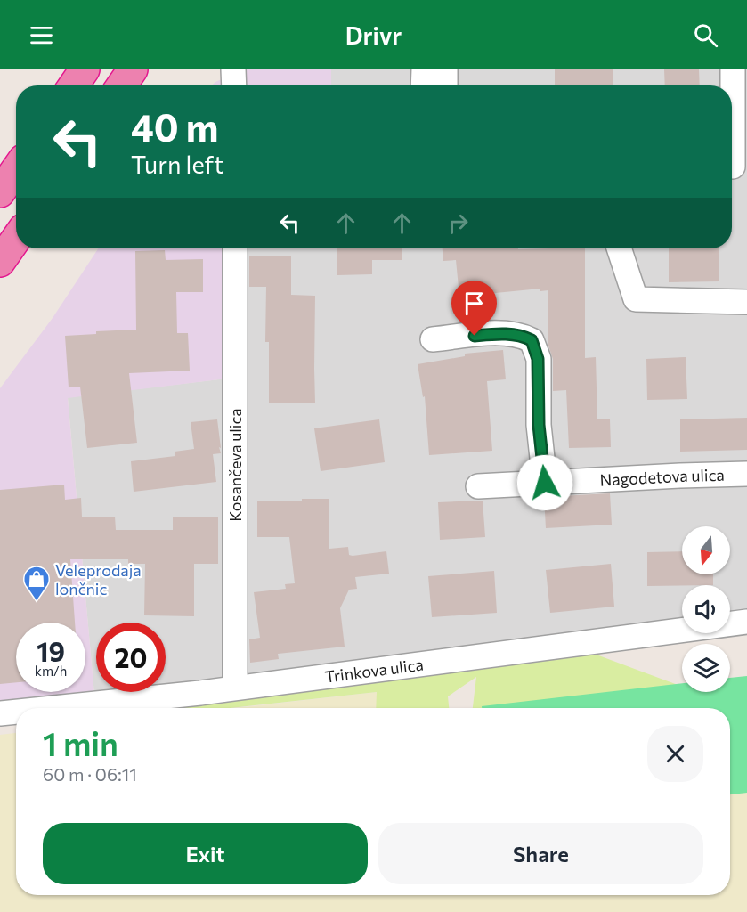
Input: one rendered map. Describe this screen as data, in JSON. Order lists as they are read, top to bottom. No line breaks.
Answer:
{"streets":{"street":["Kosančeva ulica","Nagodetova ulica","Trinkova ulica"]},"crossings":[["Kosančeva ulica","Trinkova ulica"]],"places":{"shop":["Veleprodaja lončnic"]},"north":"bottom","page":{"header":"Drivr","turn":["40 m","Turn left"],"speed":"19 km/h","limit":"20","heading":["1 min","60 m · 06:11"],"buttons":["Exit","Share"]}}
